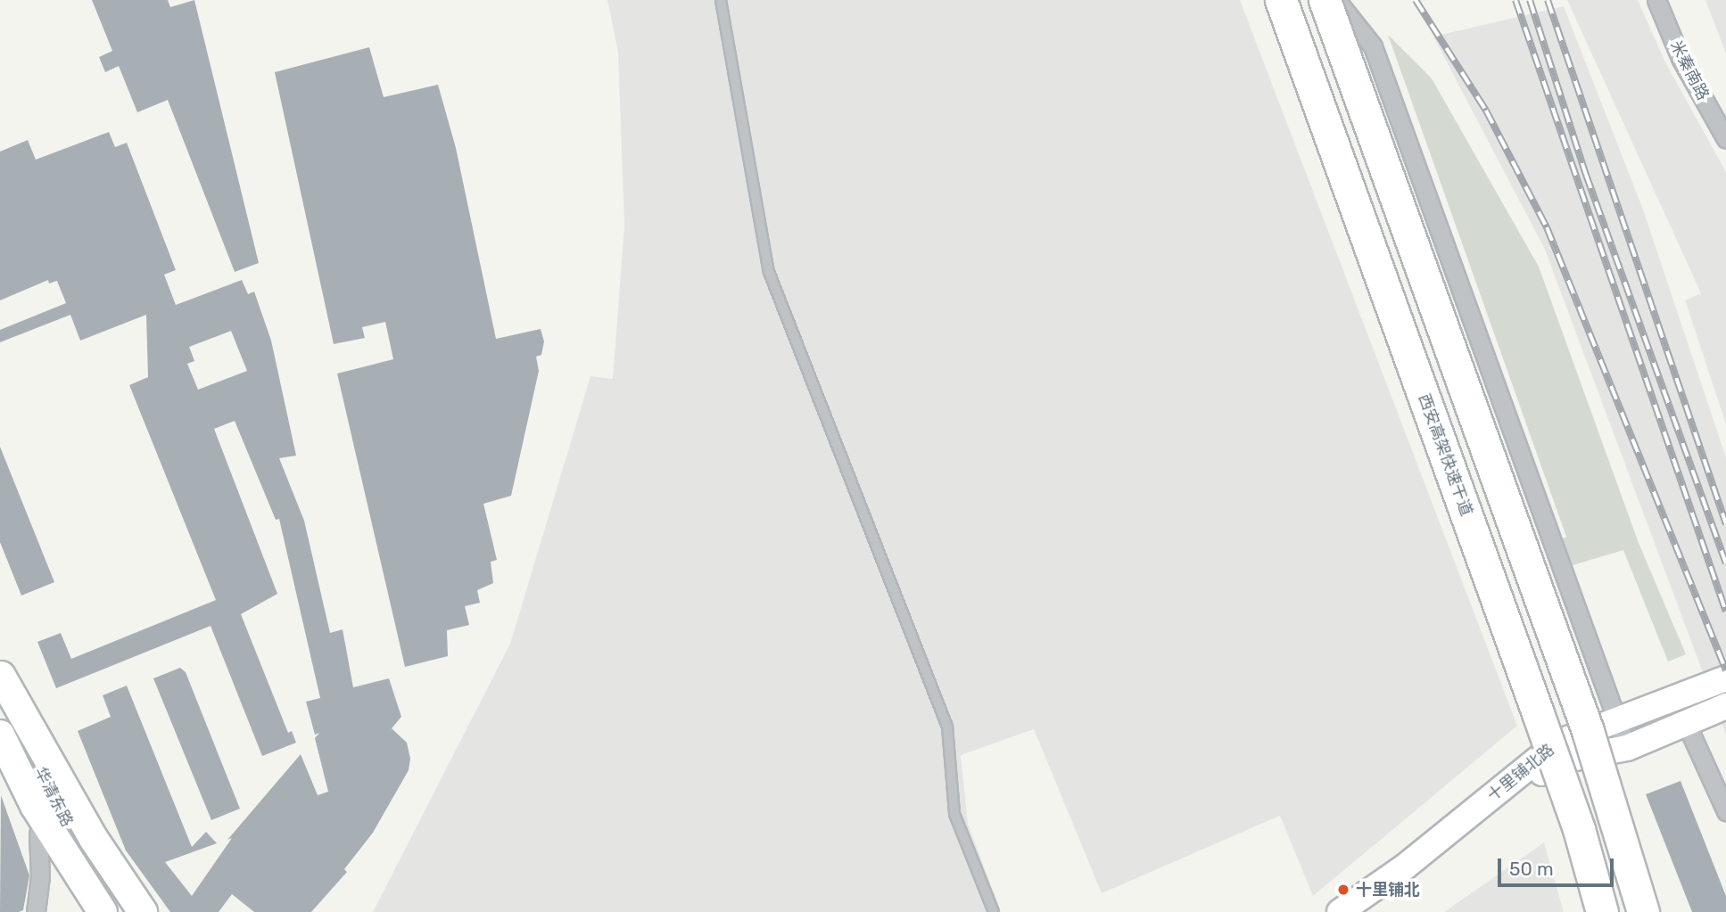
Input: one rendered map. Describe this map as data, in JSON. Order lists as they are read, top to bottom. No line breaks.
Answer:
{"streets":{"highway":["西安高架快速干道"],"main road":["华清东路"],"street":["米秦南路","十里铺北路"]},"places":["十里铺北"],"scale_bar":"50 m"}
